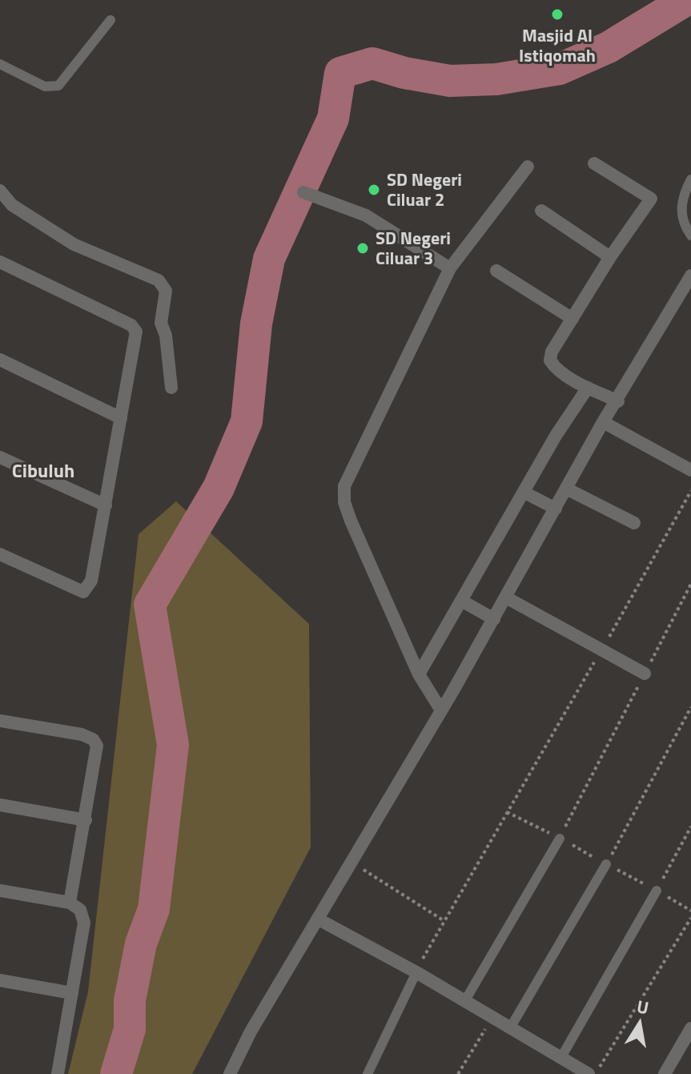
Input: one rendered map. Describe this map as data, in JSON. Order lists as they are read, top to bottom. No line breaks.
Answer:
{"districts":["Cibuluh"],"places":["Masjid Al Istiqomah","SD Negeri Ciluar 2","SD Negeri Ciluar 3"],"north":"top"}
